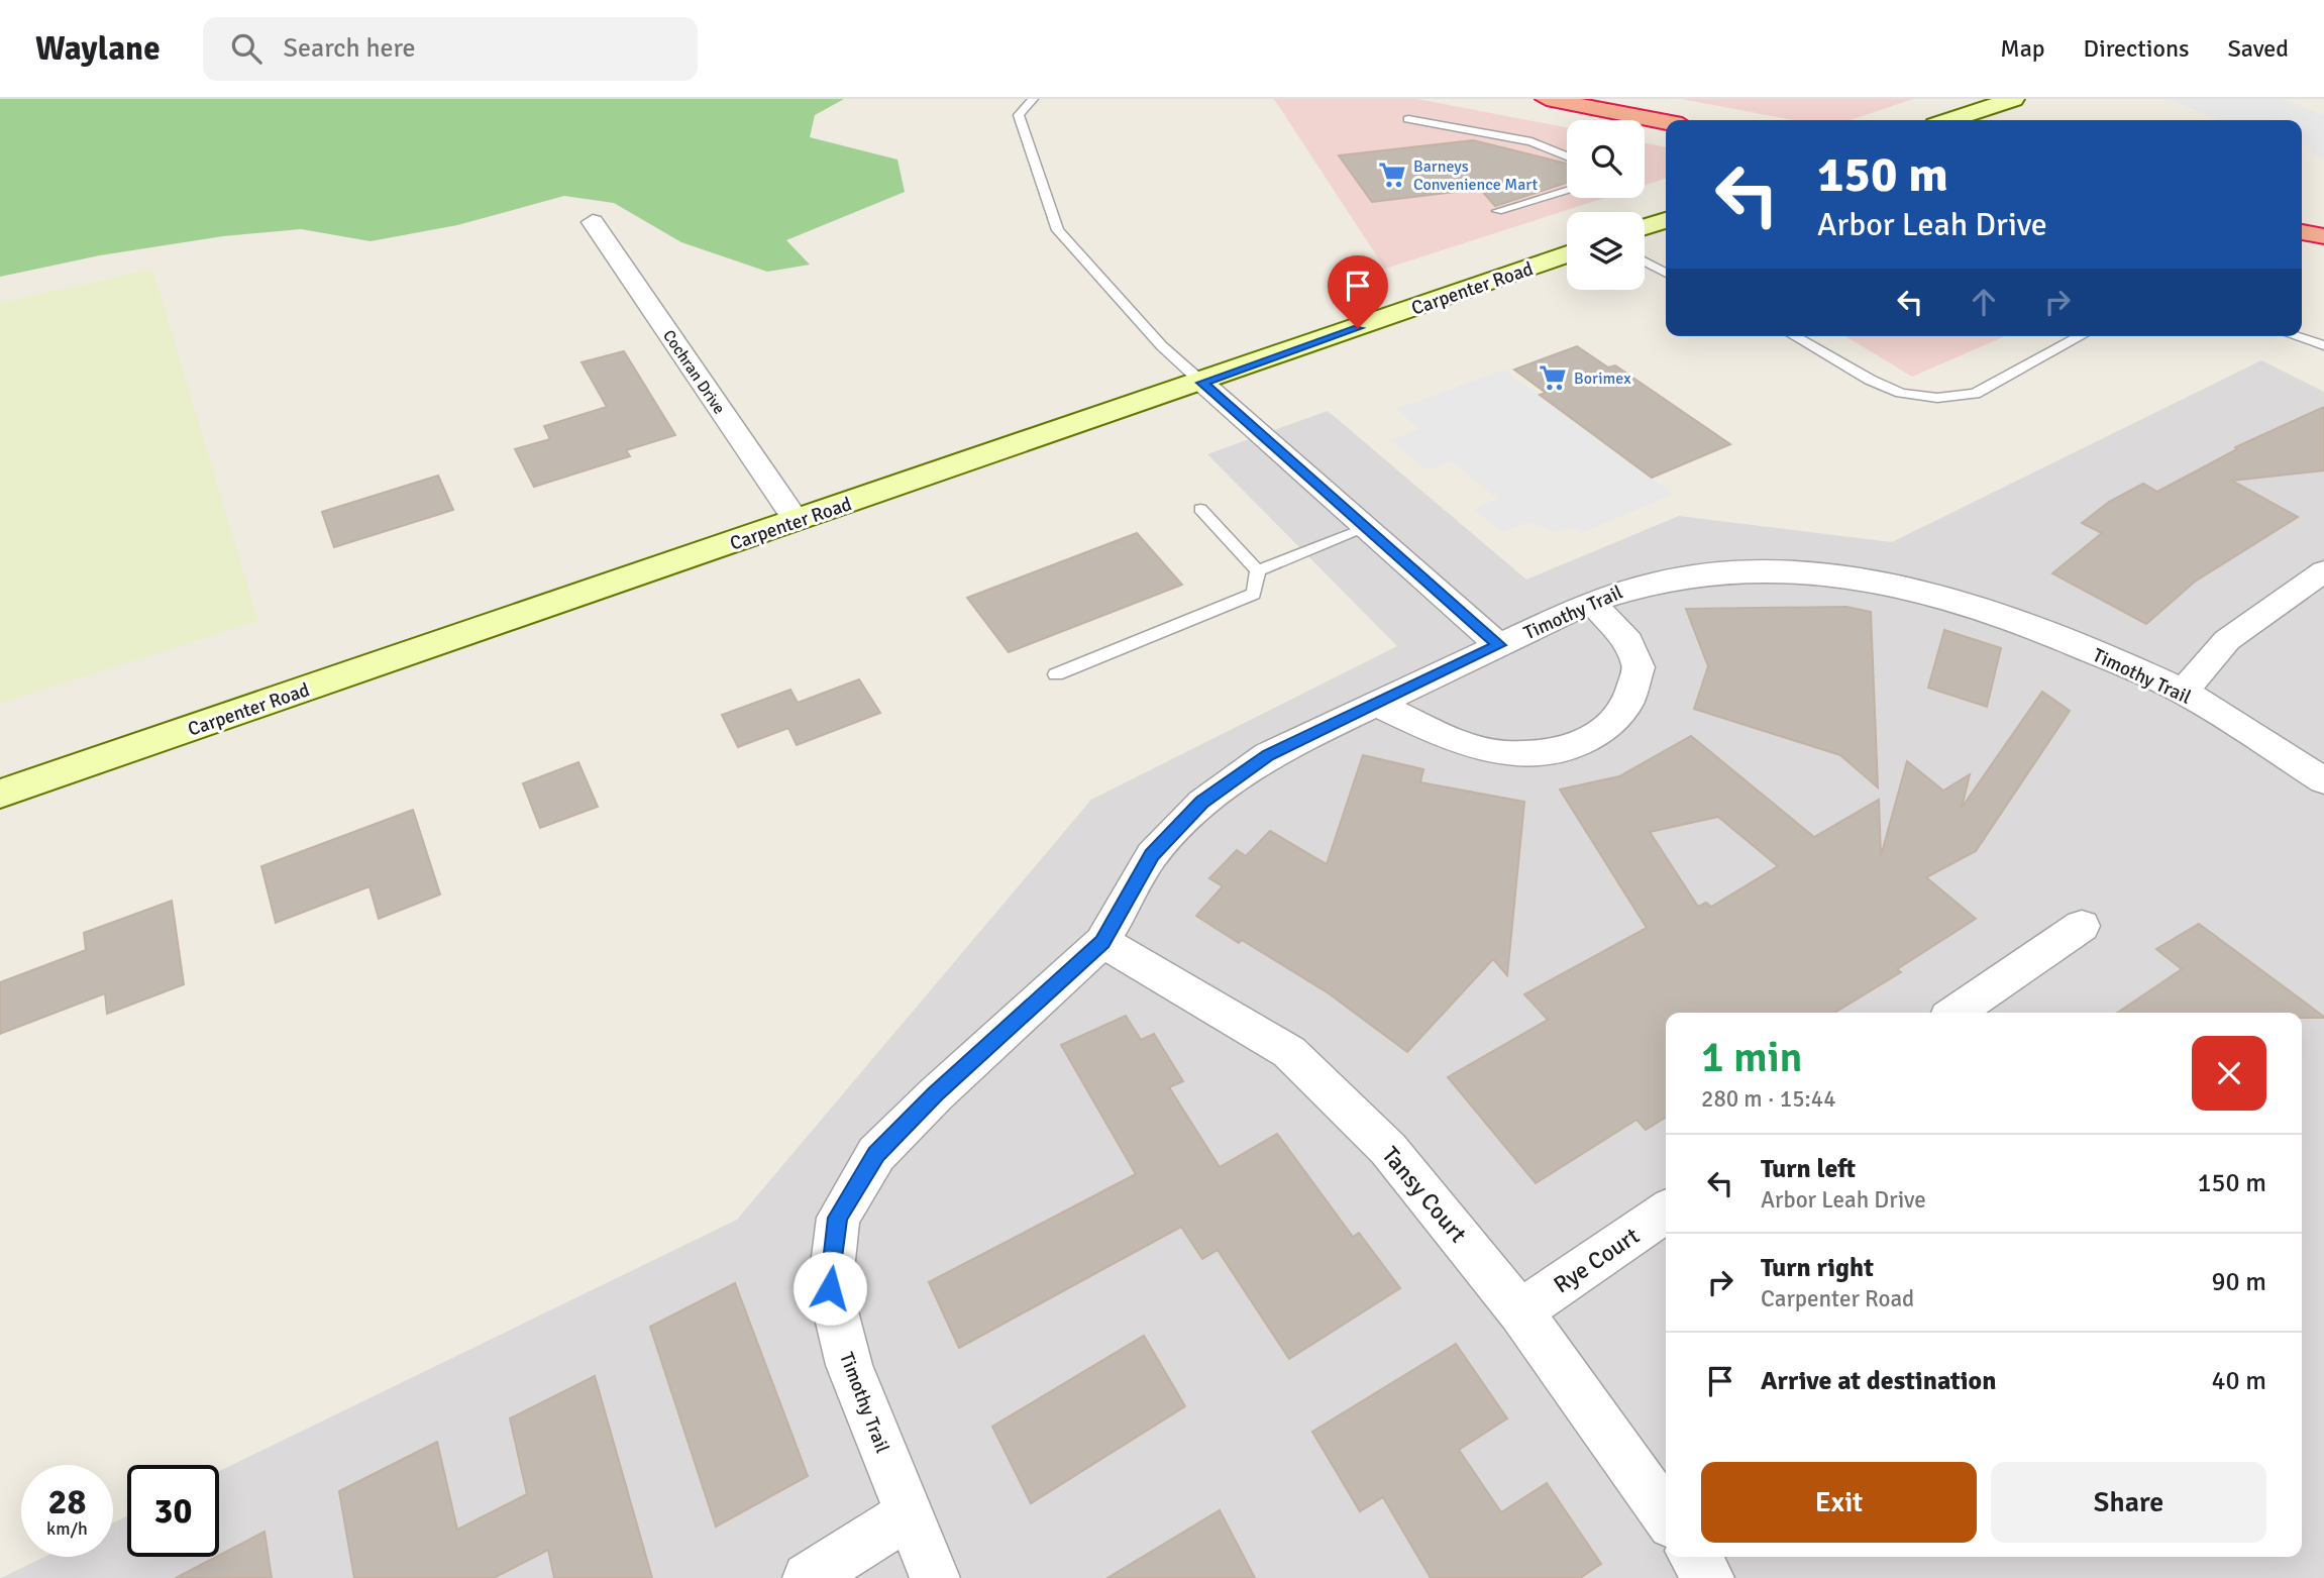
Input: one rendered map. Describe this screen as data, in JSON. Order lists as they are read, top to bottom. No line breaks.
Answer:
{"streets":{"main road":["Carpenter Road"],"street":["Cochran Drive","Timothy Trail","Tansy Court","Rye Court"]},"crossings":[["Carpenter Road","Cochran Drive"],["Timothy Trail","Tansy Court"],["Tansy Court","Rye Court"]],"places":{"supermarket":["Barneys Convenience Mart","Borimex"]},"page":{"header":"Waylane","search":"Search here","nav":["Map","Directions","Saved"],"turn":["150 m","Arbor Leah Drive"],"heading":["1 min","280 m · 15:44"],"list":[{"name":"Turn left","note":"Arbor Leah Drive","value":"150 m"},{"name":"Turn right","note":"Carpenter Road","value":"90 m"},{"name":"Arrive at destination","value":"40 m"}],"buttons":["Exit","Share"],"speed":"28 km/h","limit":"30"}}
